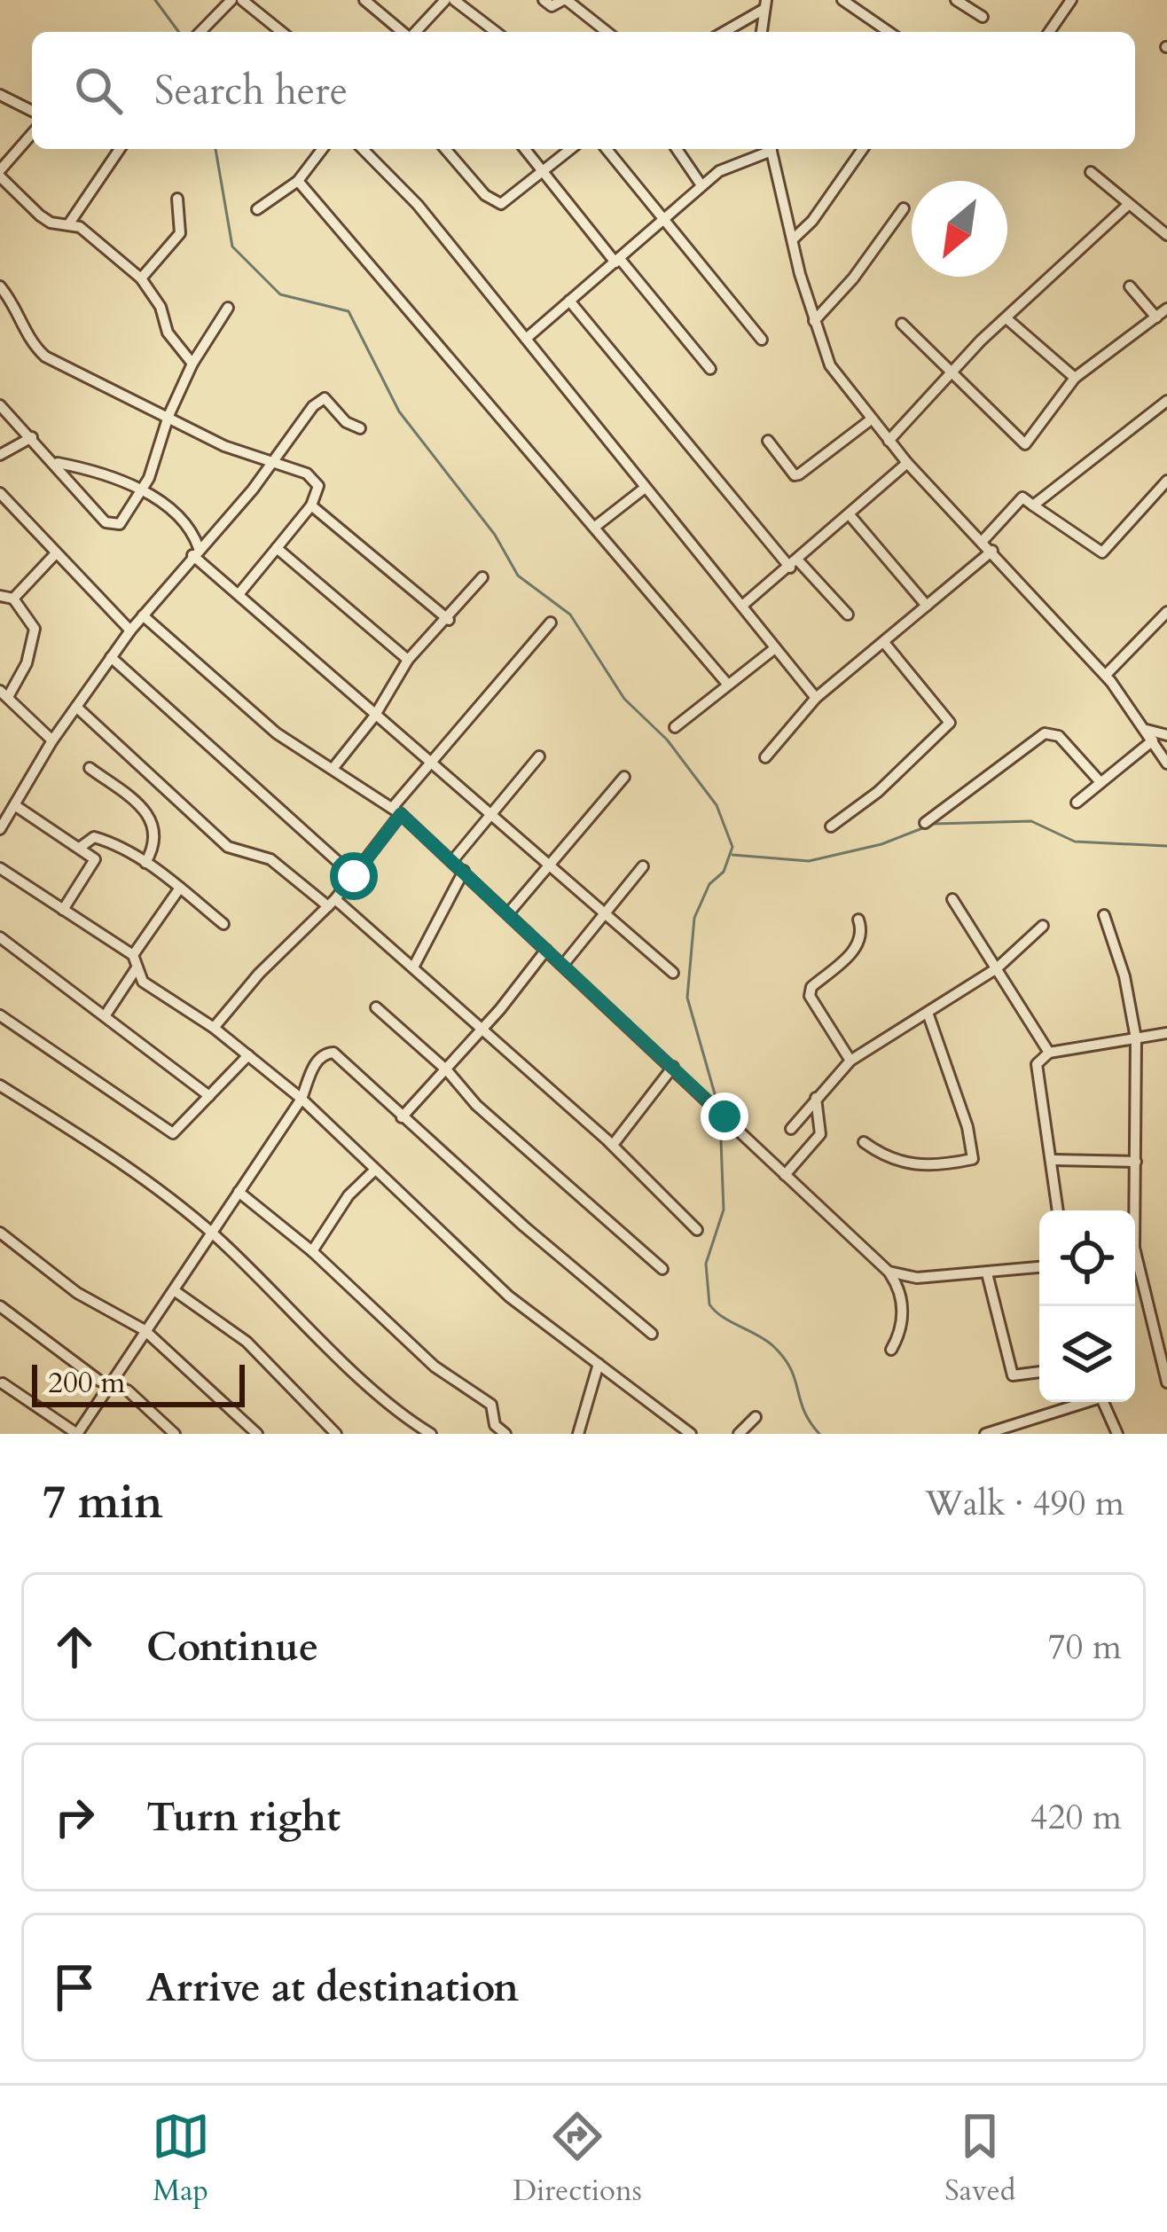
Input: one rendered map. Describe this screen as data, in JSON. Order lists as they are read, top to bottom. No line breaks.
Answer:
{"scale_bar":"200 m","north":"bottom left","page":{"search":"Search here","scale":"200 m","heading":["7 min","Walk · 490 m"],"list":[["Continue","70 m"],["Turn right","420 m"],"Arrive at destination"],"nav":["Map","Directions","Saved"]}}
